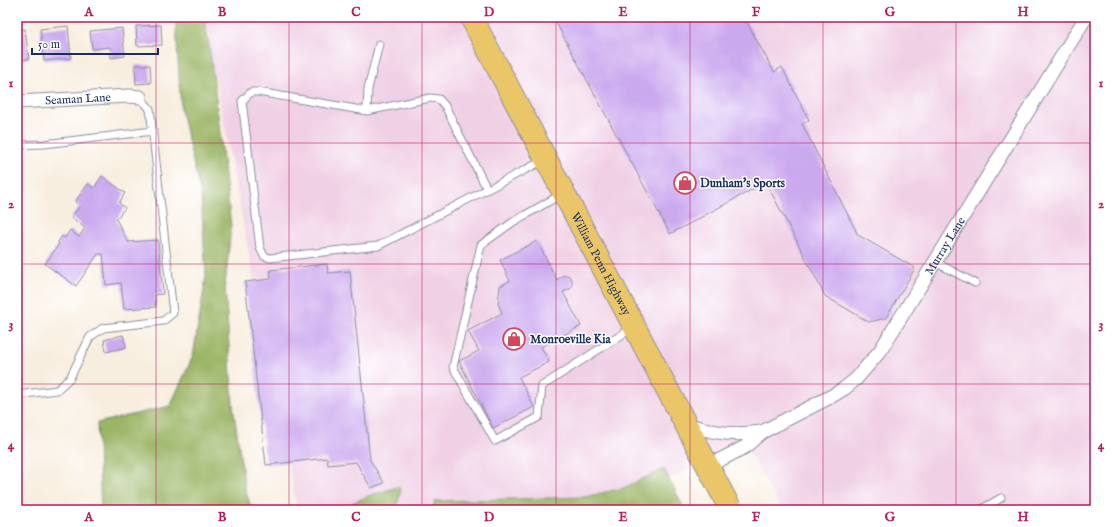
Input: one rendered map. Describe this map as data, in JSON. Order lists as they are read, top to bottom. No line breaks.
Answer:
{"streets":{"highway":["William Penn Highway"],"street":["Seaman Lane","Murray Lane"]},"crossings":[["Murray Lane","William Penn Highway"]],"places":{"shop":["Dunham's Sports","Monroeville Kia"]},"scale_bar":"50 m","grid":{"columns":["A","B","C","D","E","F","G","H"],"rows":["1","2","3","4"]}}
